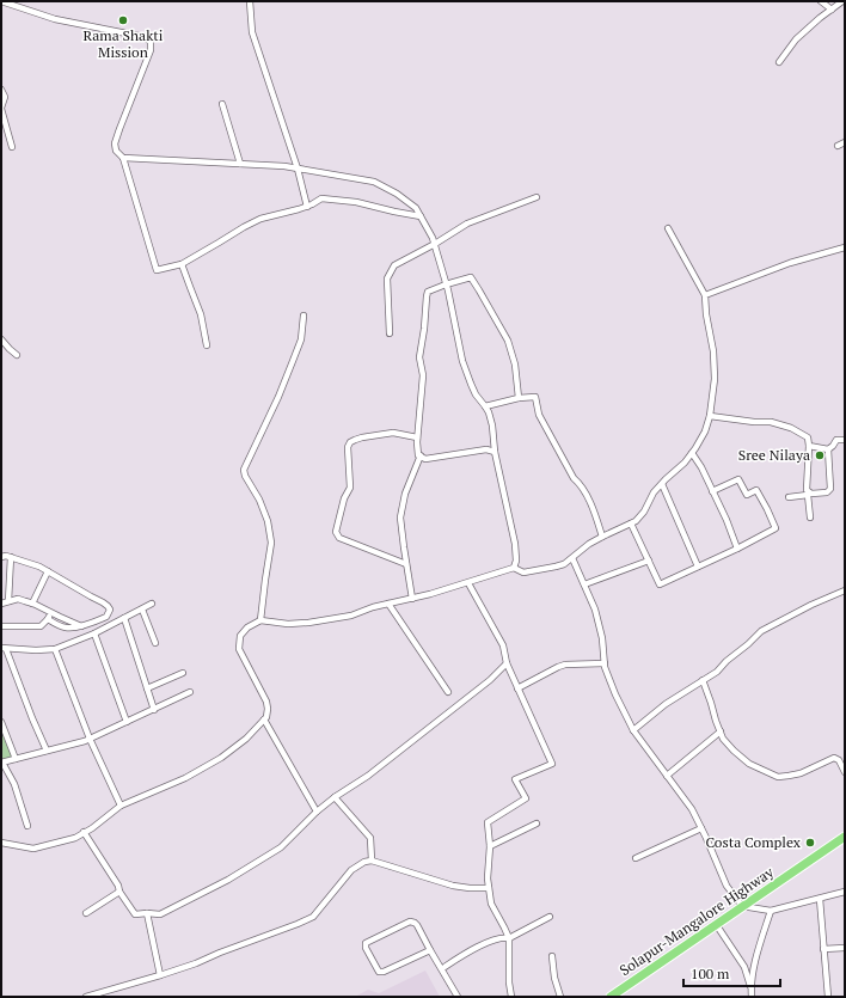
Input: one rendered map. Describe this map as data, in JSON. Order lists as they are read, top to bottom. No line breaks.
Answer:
{"streets":{"highway":["Solapur-Mangalore Highway"]},"places":["Rama Shakti Mission","Sree Nilaya","Costa Complex"],"scale_bar":"100 m"}
